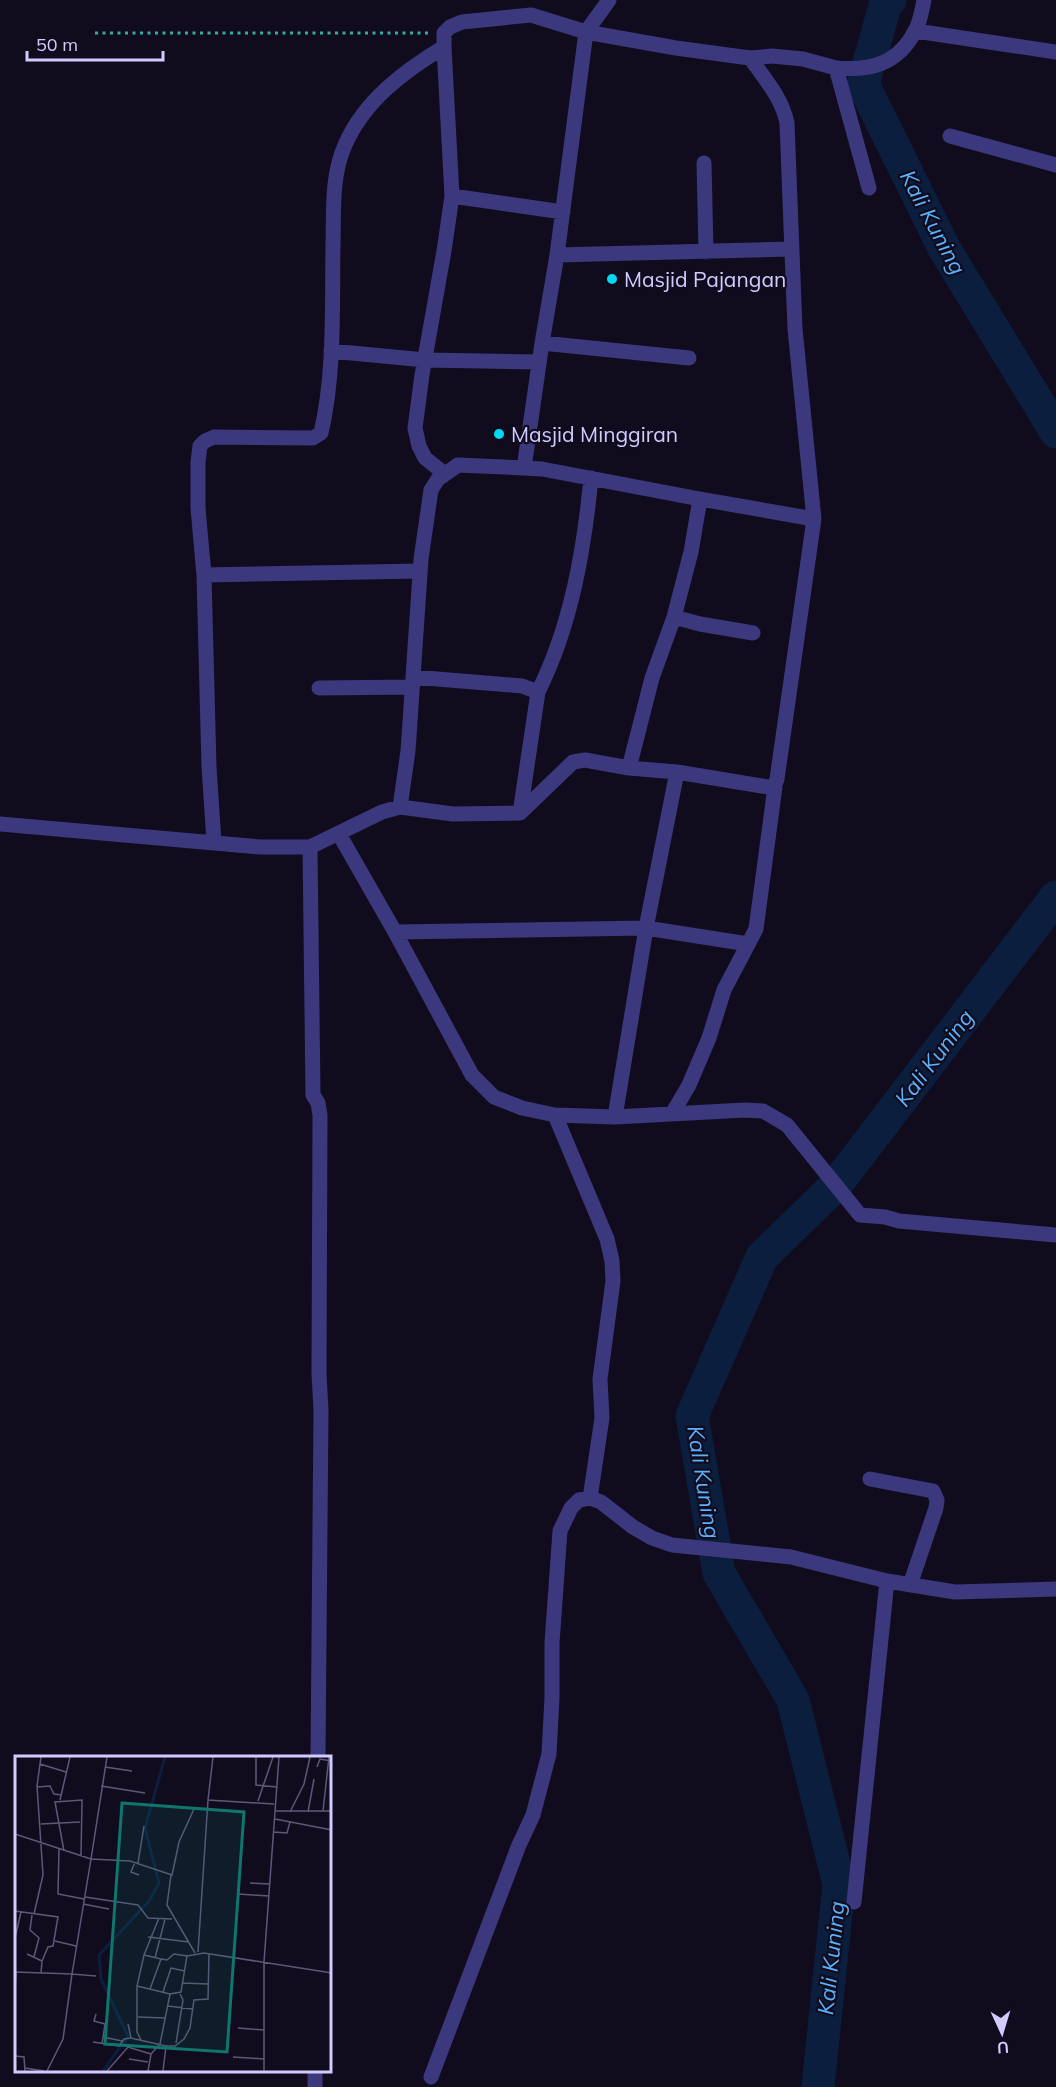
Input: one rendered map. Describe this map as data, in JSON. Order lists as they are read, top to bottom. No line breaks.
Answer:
{"water":["Kali Kuning"],"places":["Masjid Pajangan","Masjid Minggiran"],"scale_bar":"50 m","north":"bottom"}
